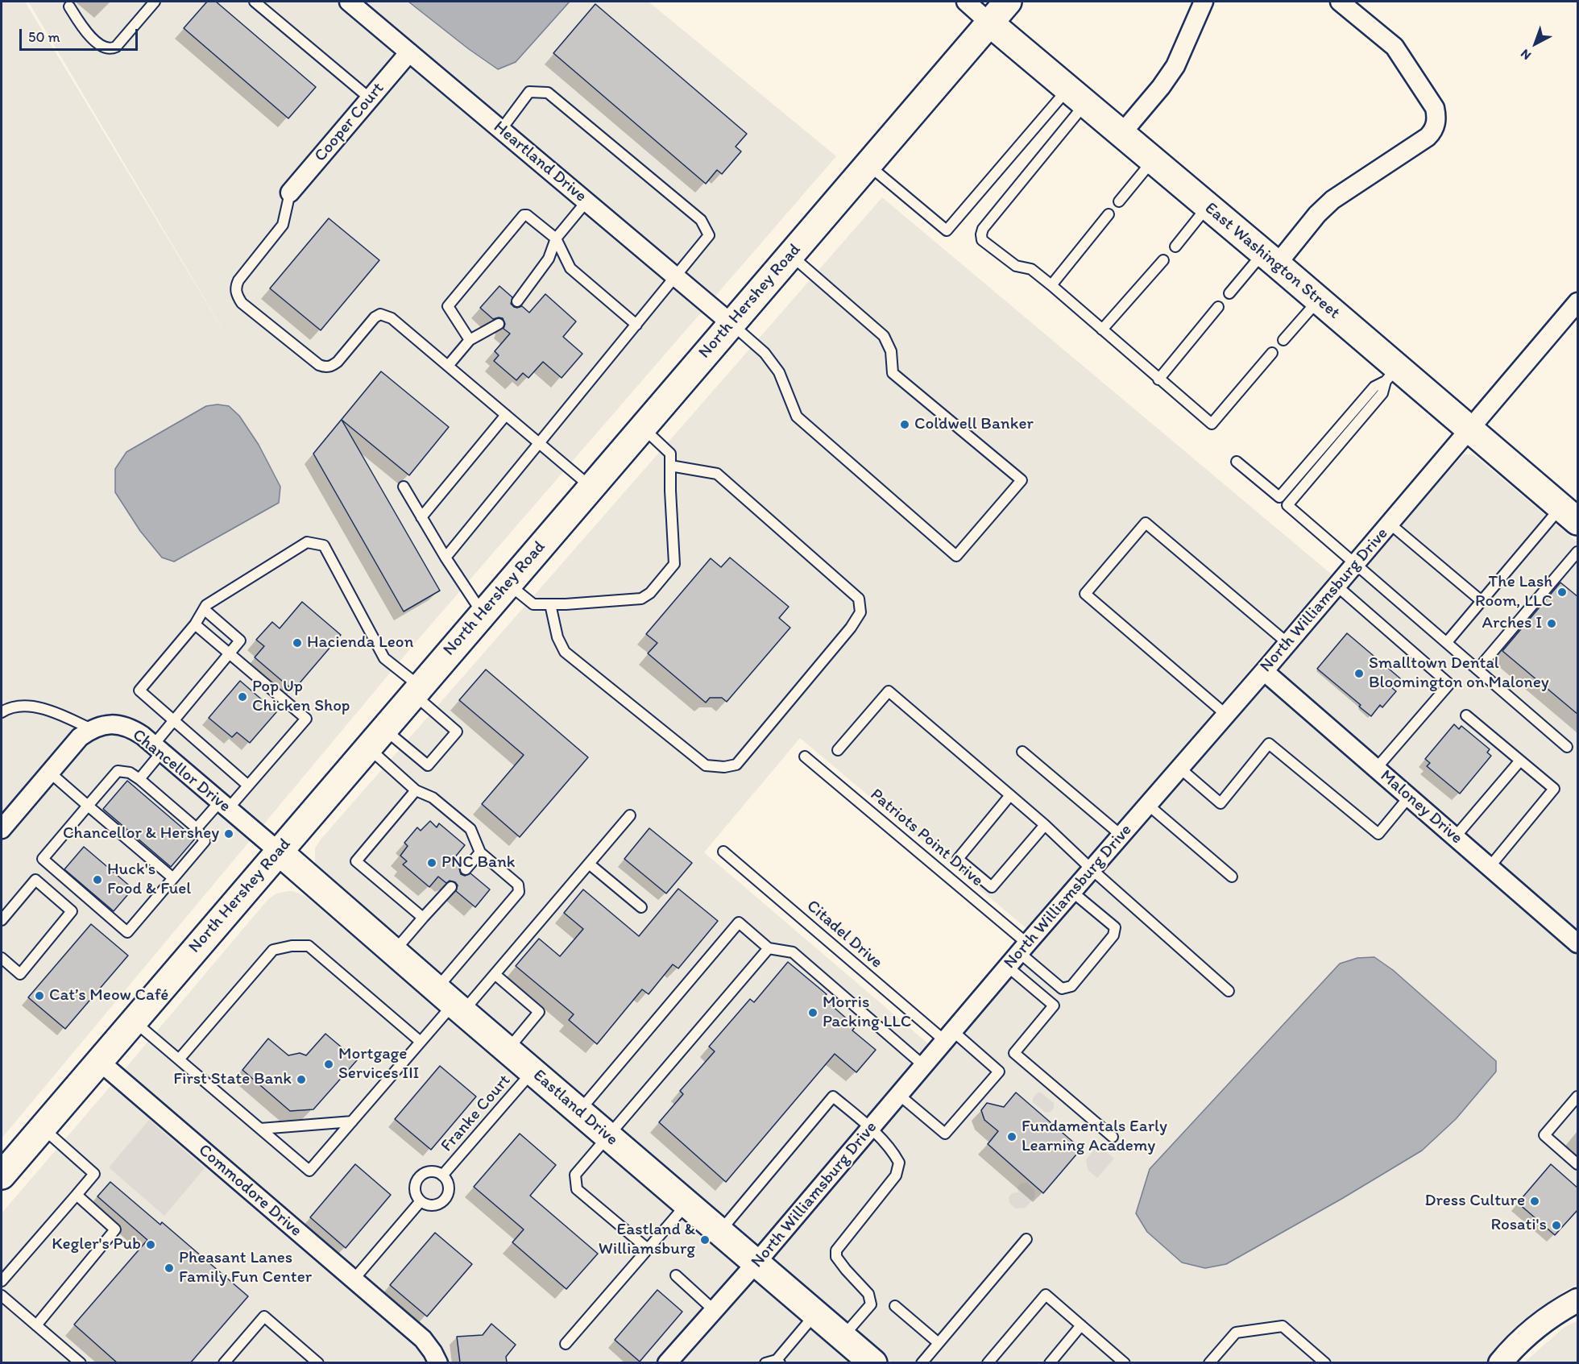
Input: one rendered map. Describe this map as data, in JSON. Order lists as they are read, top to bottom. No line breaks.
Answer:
{"streets":{"main road":["East Washington Street","North Hershey Road","Eastland Drive"],"street":["Cooper Court","Heartland Drive","North Williamsburg Drive","Chancellor Drive","Maloney Drive","Commodore Drive"],"lane":["Patriots Point Drive","Citadel Drive","Franke Court"]},"crossings":[["Cooper Court","Heartland Drive"],["Heartland Drive","North Hershey Road"],["East Washington Street","North Hershey Road"],["East Washington Street","North Williamsburg Drive"],["North Hershey Road","Chancellor Drive"],["North Hershey Road","Eastland Drive"],["North Hershey Road","Commodore Drive"],["North Williamsburg Drive","Maloney Drive"],["North Williamsburg Drive","Patriots Point Drive"],["North Williamsburg Drive","Citadel Drive"],["North Williamsburg Drive","Eastland Drive"],["Chancellor Drive","Eastland Drive"],["Eastland Drive","Franke Court"]],"places":["Coldwell Banker","The Lash Room, LLC","Arches I","Hacienda Leon","Smalltown Dental Bloomington on Maloney","Pop Up Chicken Shop","Chancellor & Hershey","PNC Bank","Huck's Food & Fuel","Cat’s Meow Café","Morris Packing LLC","Mortgage Services III","First State Bank","Fundamentals Early Learning Academy","Dress Culture","Rosati's","Eastland & Williamsburg","Kegler's Pub","Pheasant Lanes Family Fun Center"],"scale_bar":"50 m","north":"bottom left"}
